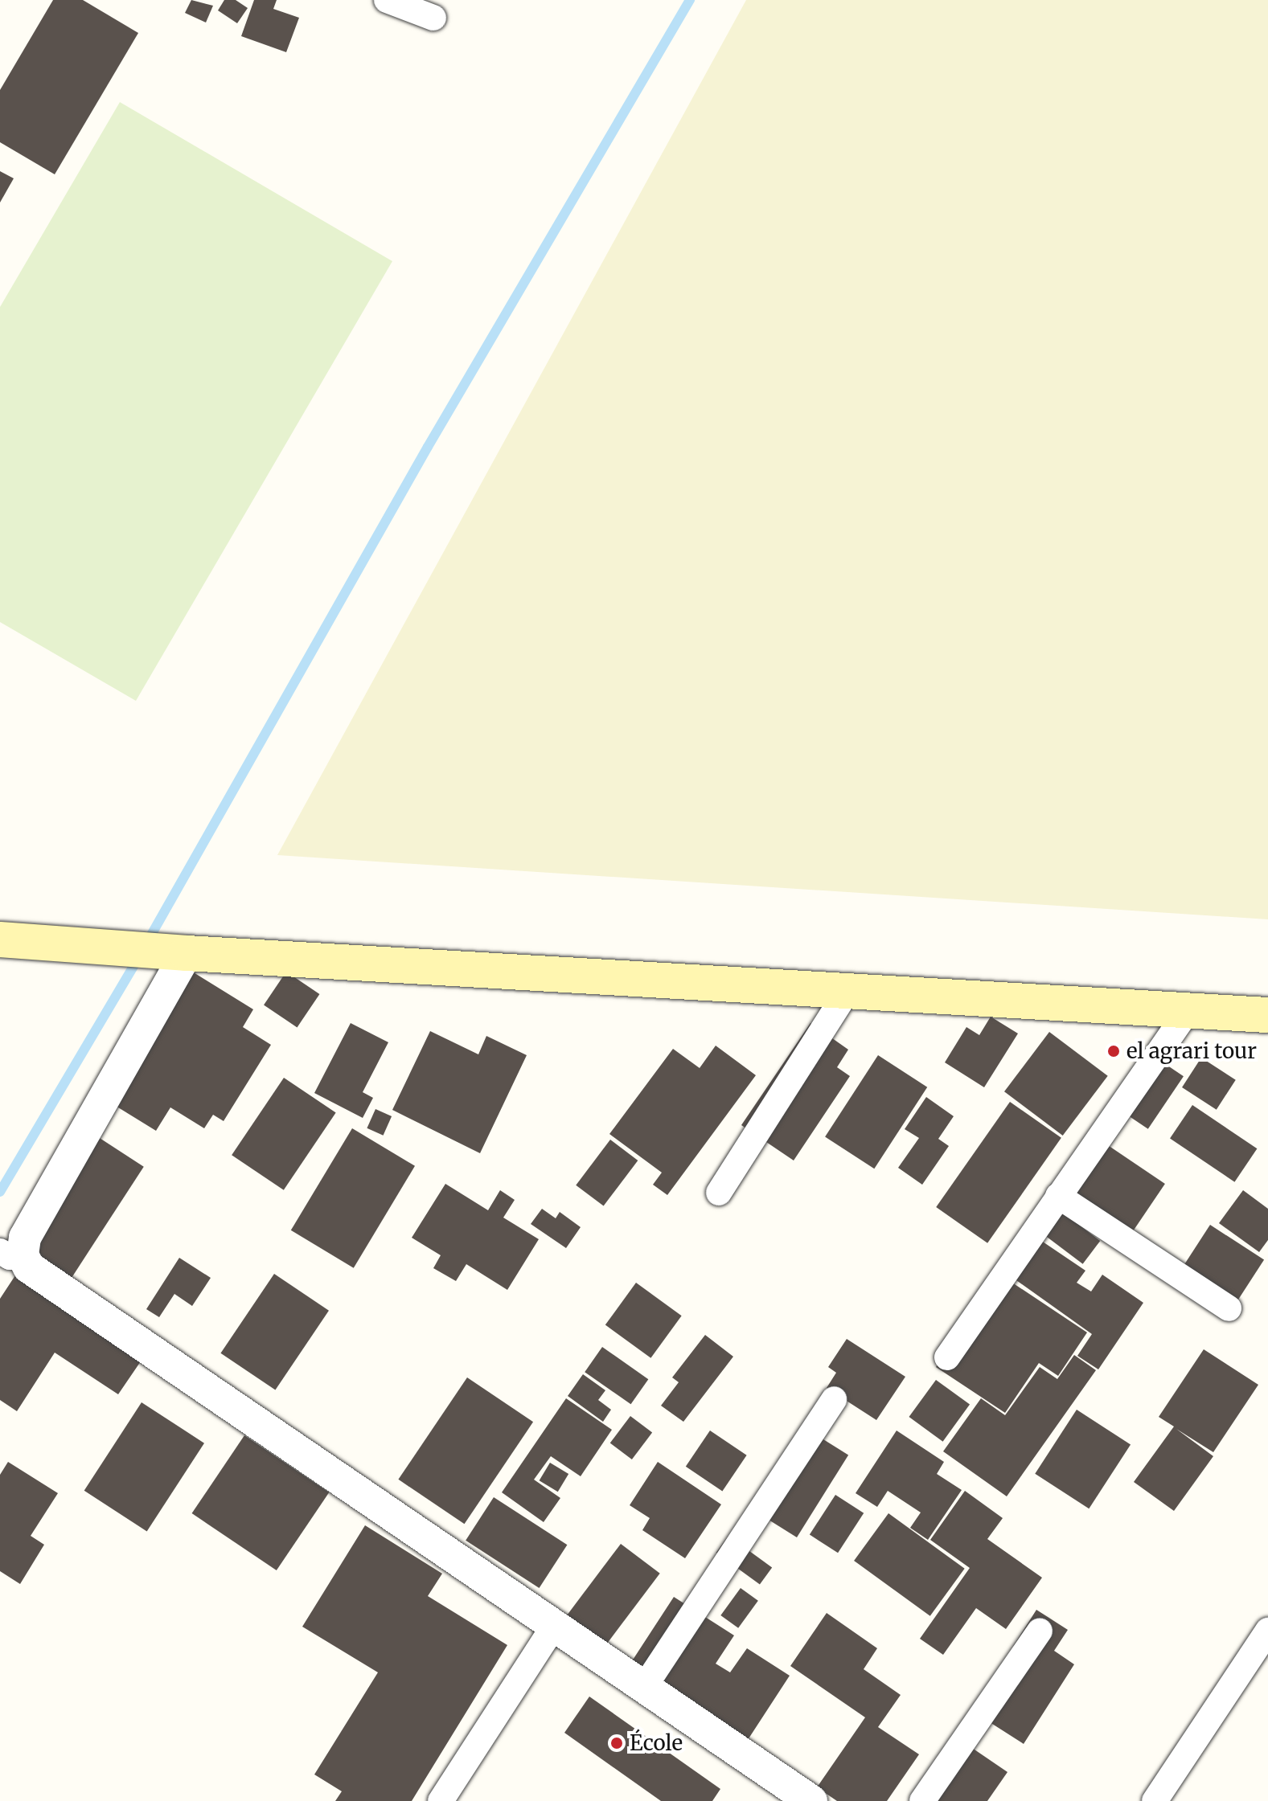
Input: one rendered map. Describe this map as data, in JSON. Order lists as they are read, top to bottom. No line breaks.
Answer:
{"places":["el agrari tour","École"]}
